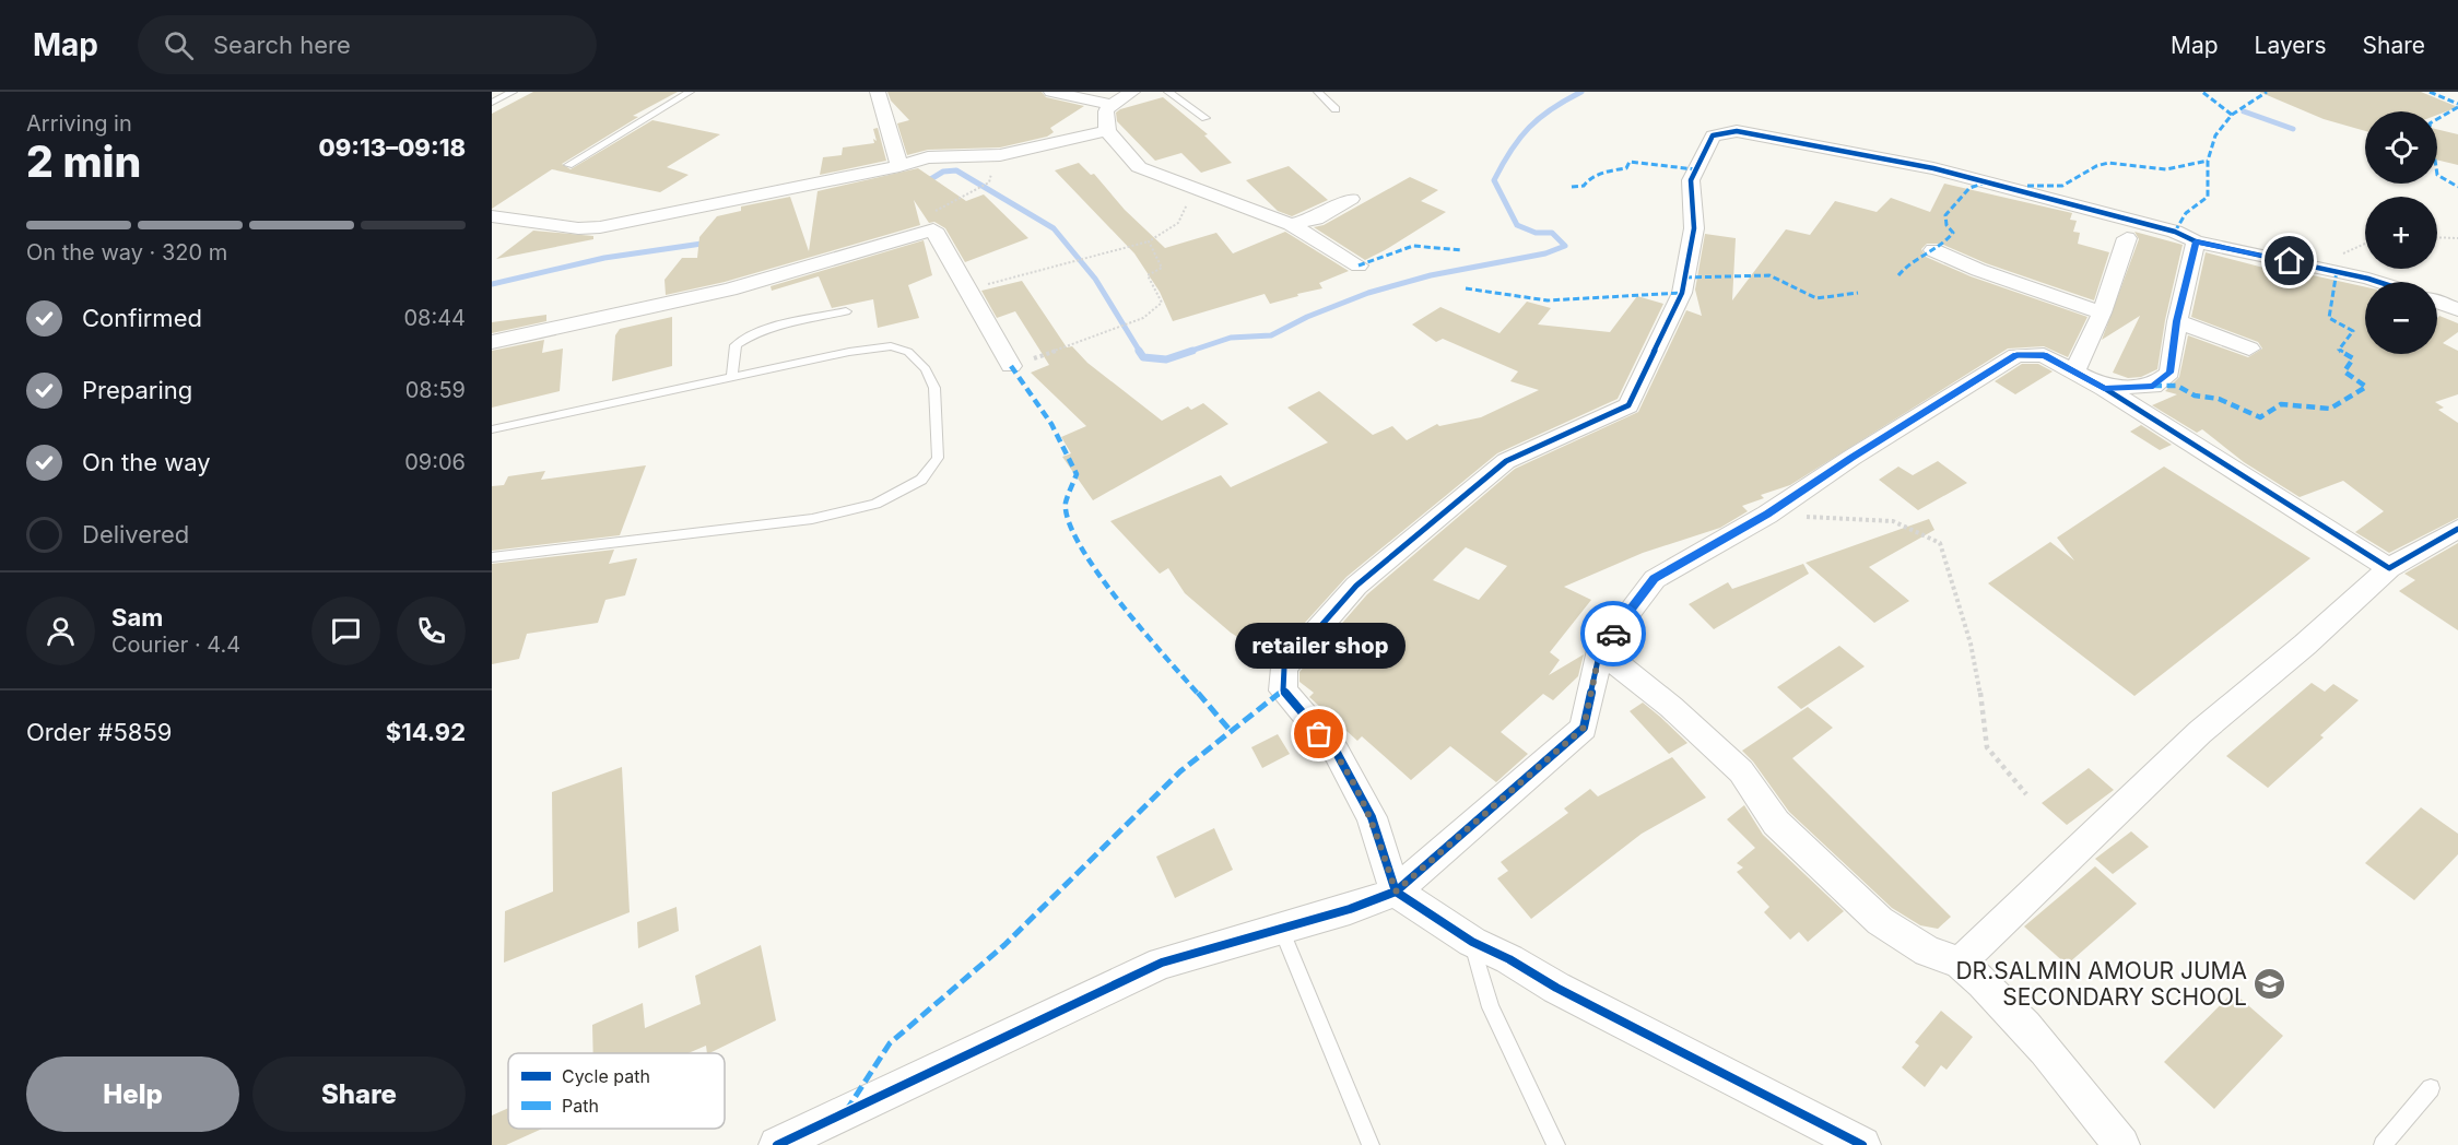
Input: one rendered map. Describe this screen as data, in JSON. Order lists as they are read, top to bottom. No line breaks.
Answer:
{"places":{"other":["retailer shop"],"school or university":["DR.SALMIN AMOUR JUMA SECONDARY SCHOOL"]},"legend":["Cycle path","Path"],"page":{"header":"Map","search":"Search here","nav":["Map","Layers","Share"],"heading":["2 min","Arriving in","09:13–09:18"],"panel":["Sam","Courier · 4.4","Order #5859","$14.92"],"map_buttons":["+","−"],"bar":"On the way · 320 m","list":[["Confirmed","08:44"],["Preparing","08:59"],["On the way","09:06"],"Delivered"],"bubble":"retailer shop","buttons":["Help","Share"]}}
